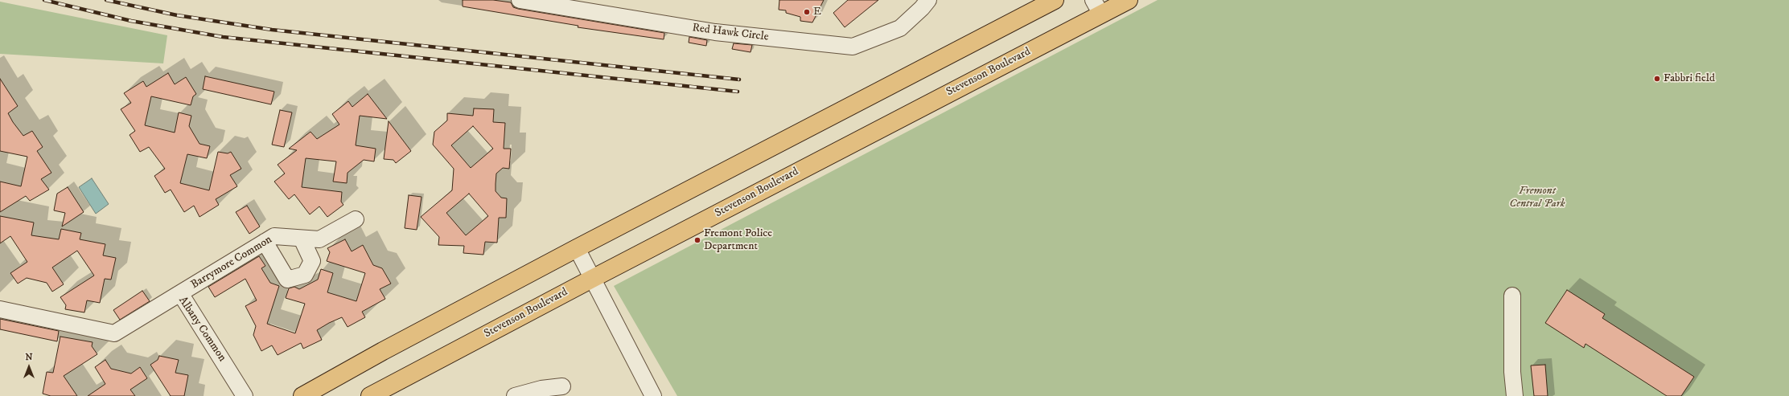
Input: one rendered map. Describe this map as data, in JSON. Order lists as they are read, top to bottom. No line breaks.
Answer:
{"streets":{"main road":["Stevenson Boulevard"],"street":["Red Hawk Circle","Barrymore Common","Albany Common"]},"crossings":[["Barrymore Common","Albany Common"]],"parks":["Fremont Central Park"],"places":["E","Fabbri field","Fremont Police Department"],"north":"top"}
